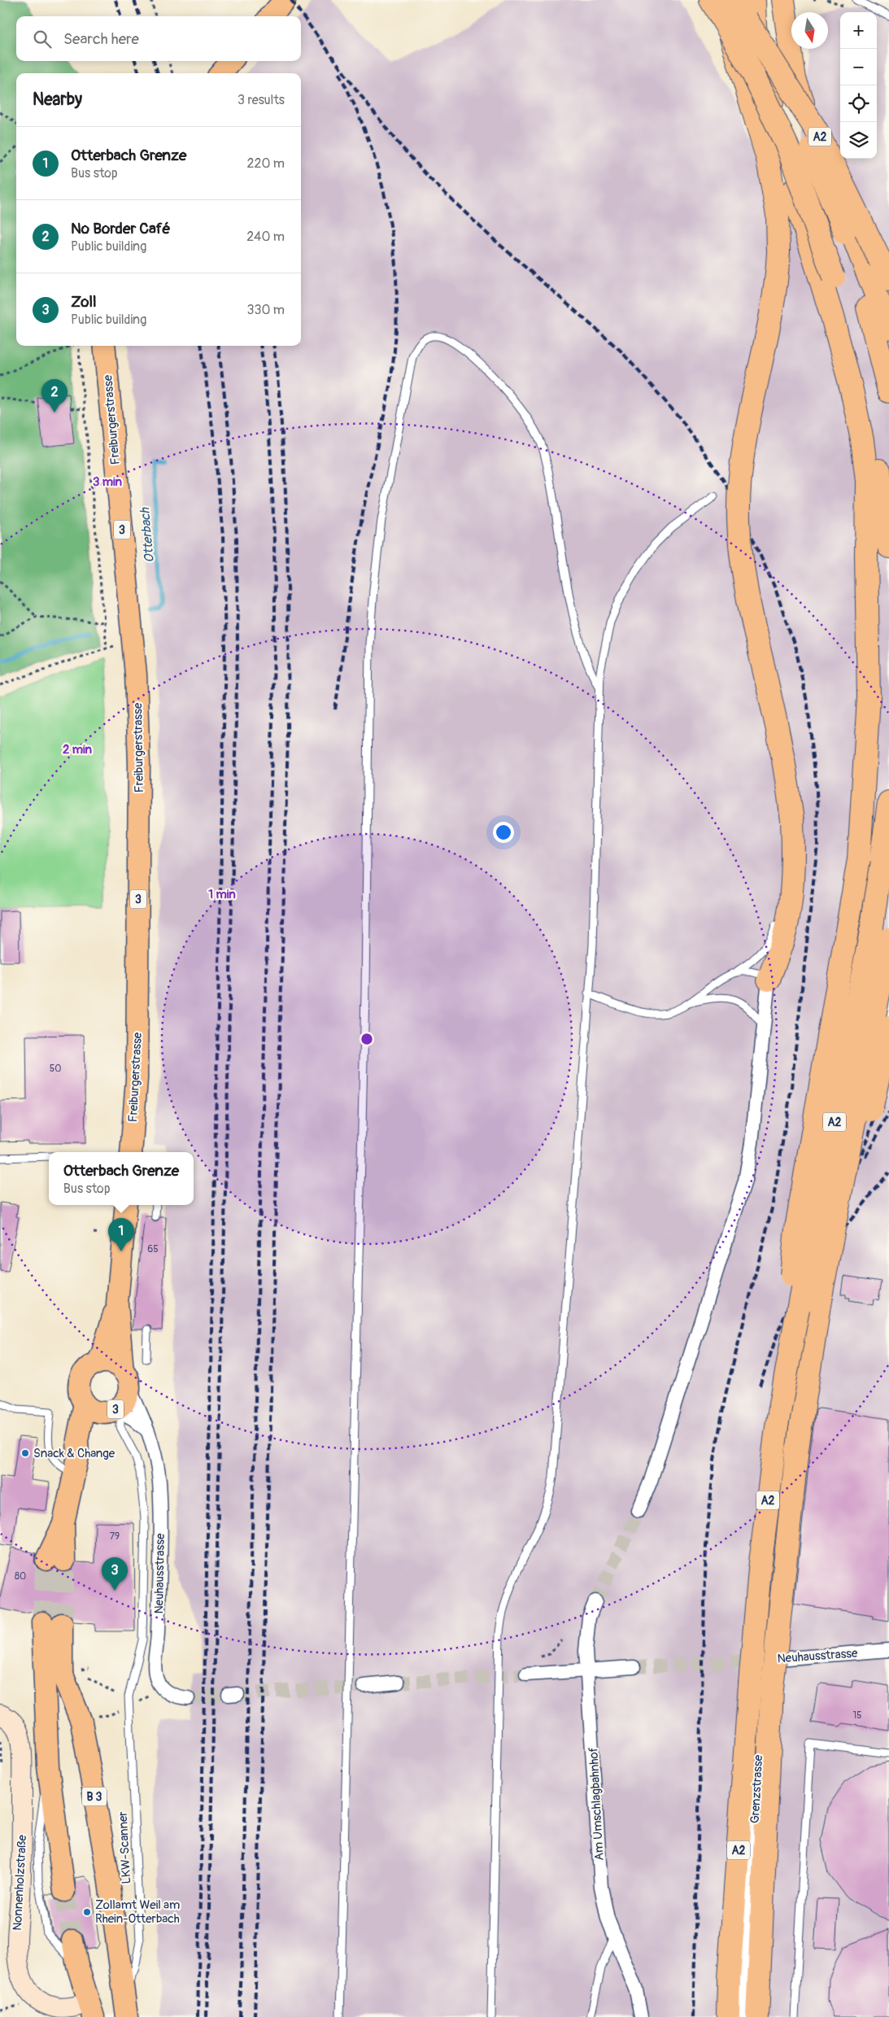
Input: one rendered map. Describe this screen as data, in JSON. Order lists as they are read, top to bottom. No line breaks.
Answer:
{"streets":{"highway":["A2"],"main road":["Freiburgerstrasse","3","B 3"],"street":["Neuhausstrasse","Grenzstrasse","Am Umschlagbahnhof","Nonnenholzstraße"],"lane":["LKW-Scanner"]},"crossings":[["3","Neuhausstrasse"],["3","LKW-Scanner"],["Neuhausstrasse","Grenzstrasse"],["Neuhausstrasse","LKW-Scanner"],["B 3","LKW-Scanner"]],"water":["Otterbach"],"places":["Snack & Change","Zollamt Weil am Rhein-Otterbach"],"house_numbers":["50","65","79","80","15"],"north":"bottom","page":{"map_buttons":["+","−"],"search":"Search here","heading":["Nearby","3 results"],"list":[{"mark":"1","name":"Otterbach Grenze","note":"Bus stop","value":"220 m"},{"mark":"2","name":"No Border Café","note":"Public building","value":"240 m"},{"mark":"3","name":"Zoll","note":"Public building","value":"330 m"}],"pins":["2","1","3"],"popup":["Otterbach Grenze","Bus stop"]},"rings":["3 min","2 min","1 min"]}
